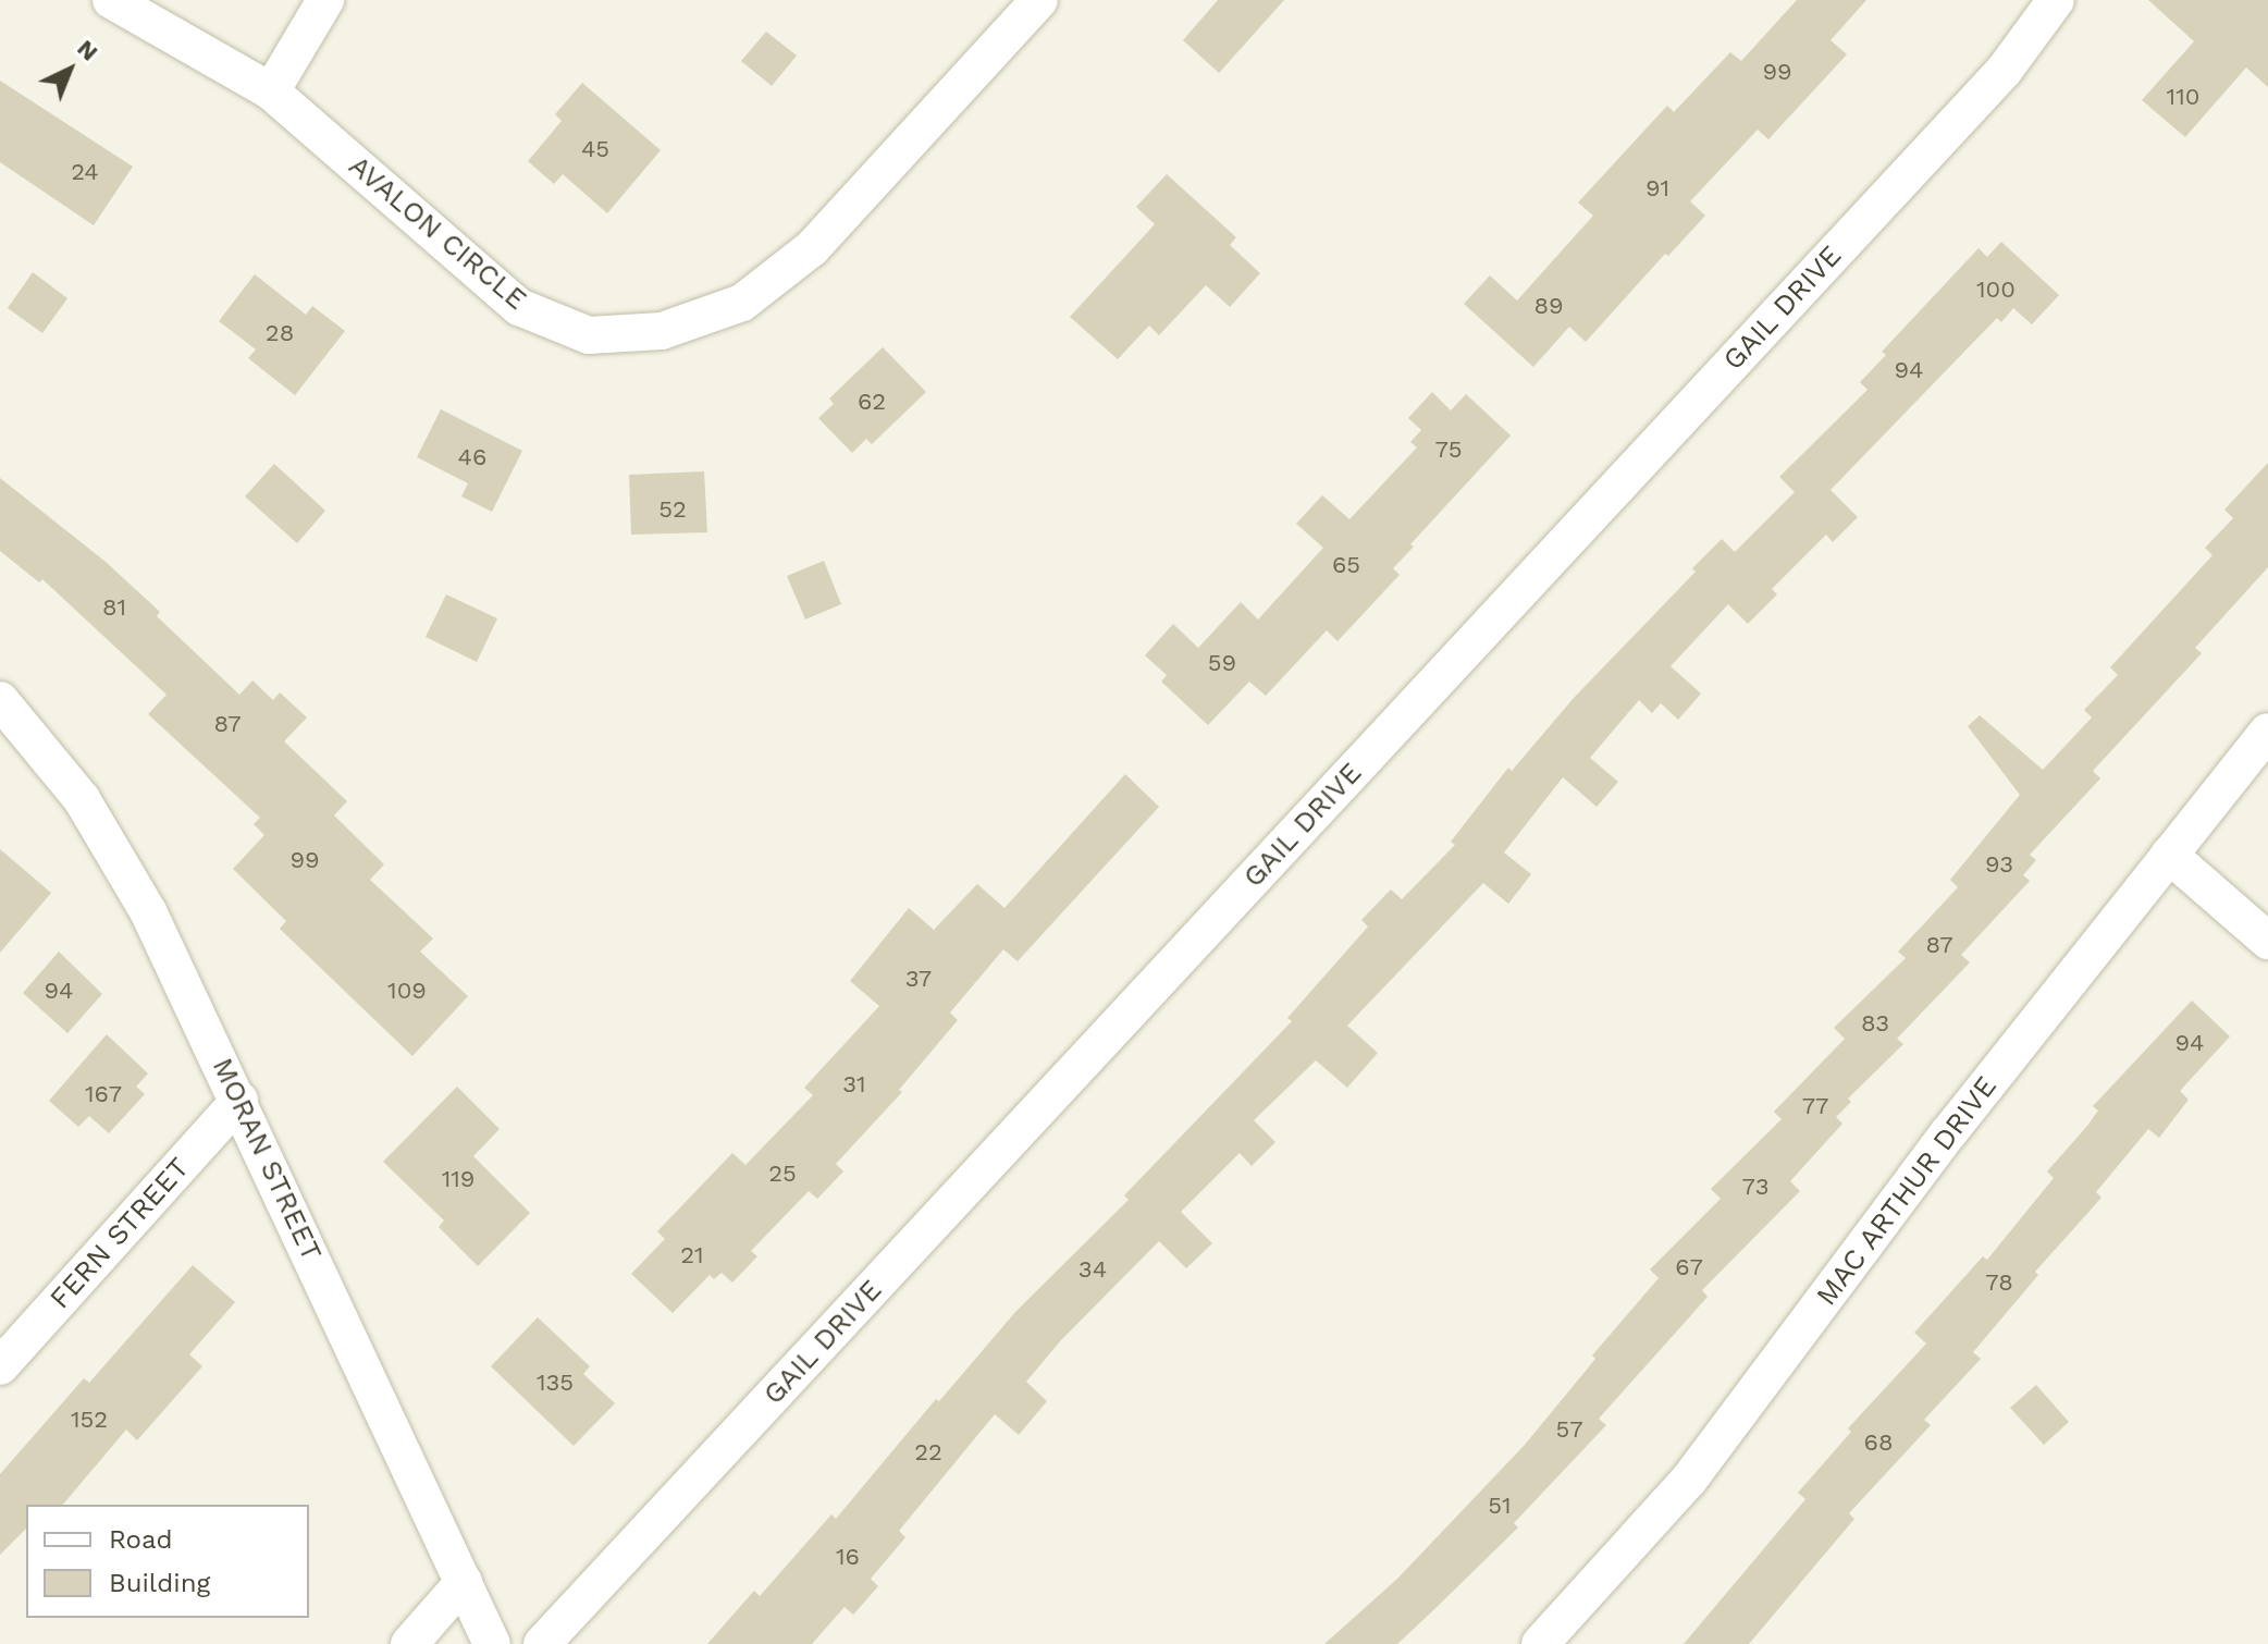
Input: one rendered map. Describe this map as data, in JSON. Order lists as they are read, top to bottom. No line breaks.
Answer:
{"streets":{"street":["AVALON CIRCLE","GAIL DRIVE","MORAN STREET","MAC ARTHUR DRIVE","FERN STREET"]},"crossings":[["MORAN STREET","FERN STREET"]],"house_numbers":["99","110","45","24","91","100","89","28","94","62","75","46","52","65","81","59","87","99","93","87","37","94","109","83","94","31","167","77","25","119","73","21","67","34","78","135","152","57","68","22","51","16"],"legend":["Road","Building"],"north":"top right"}
